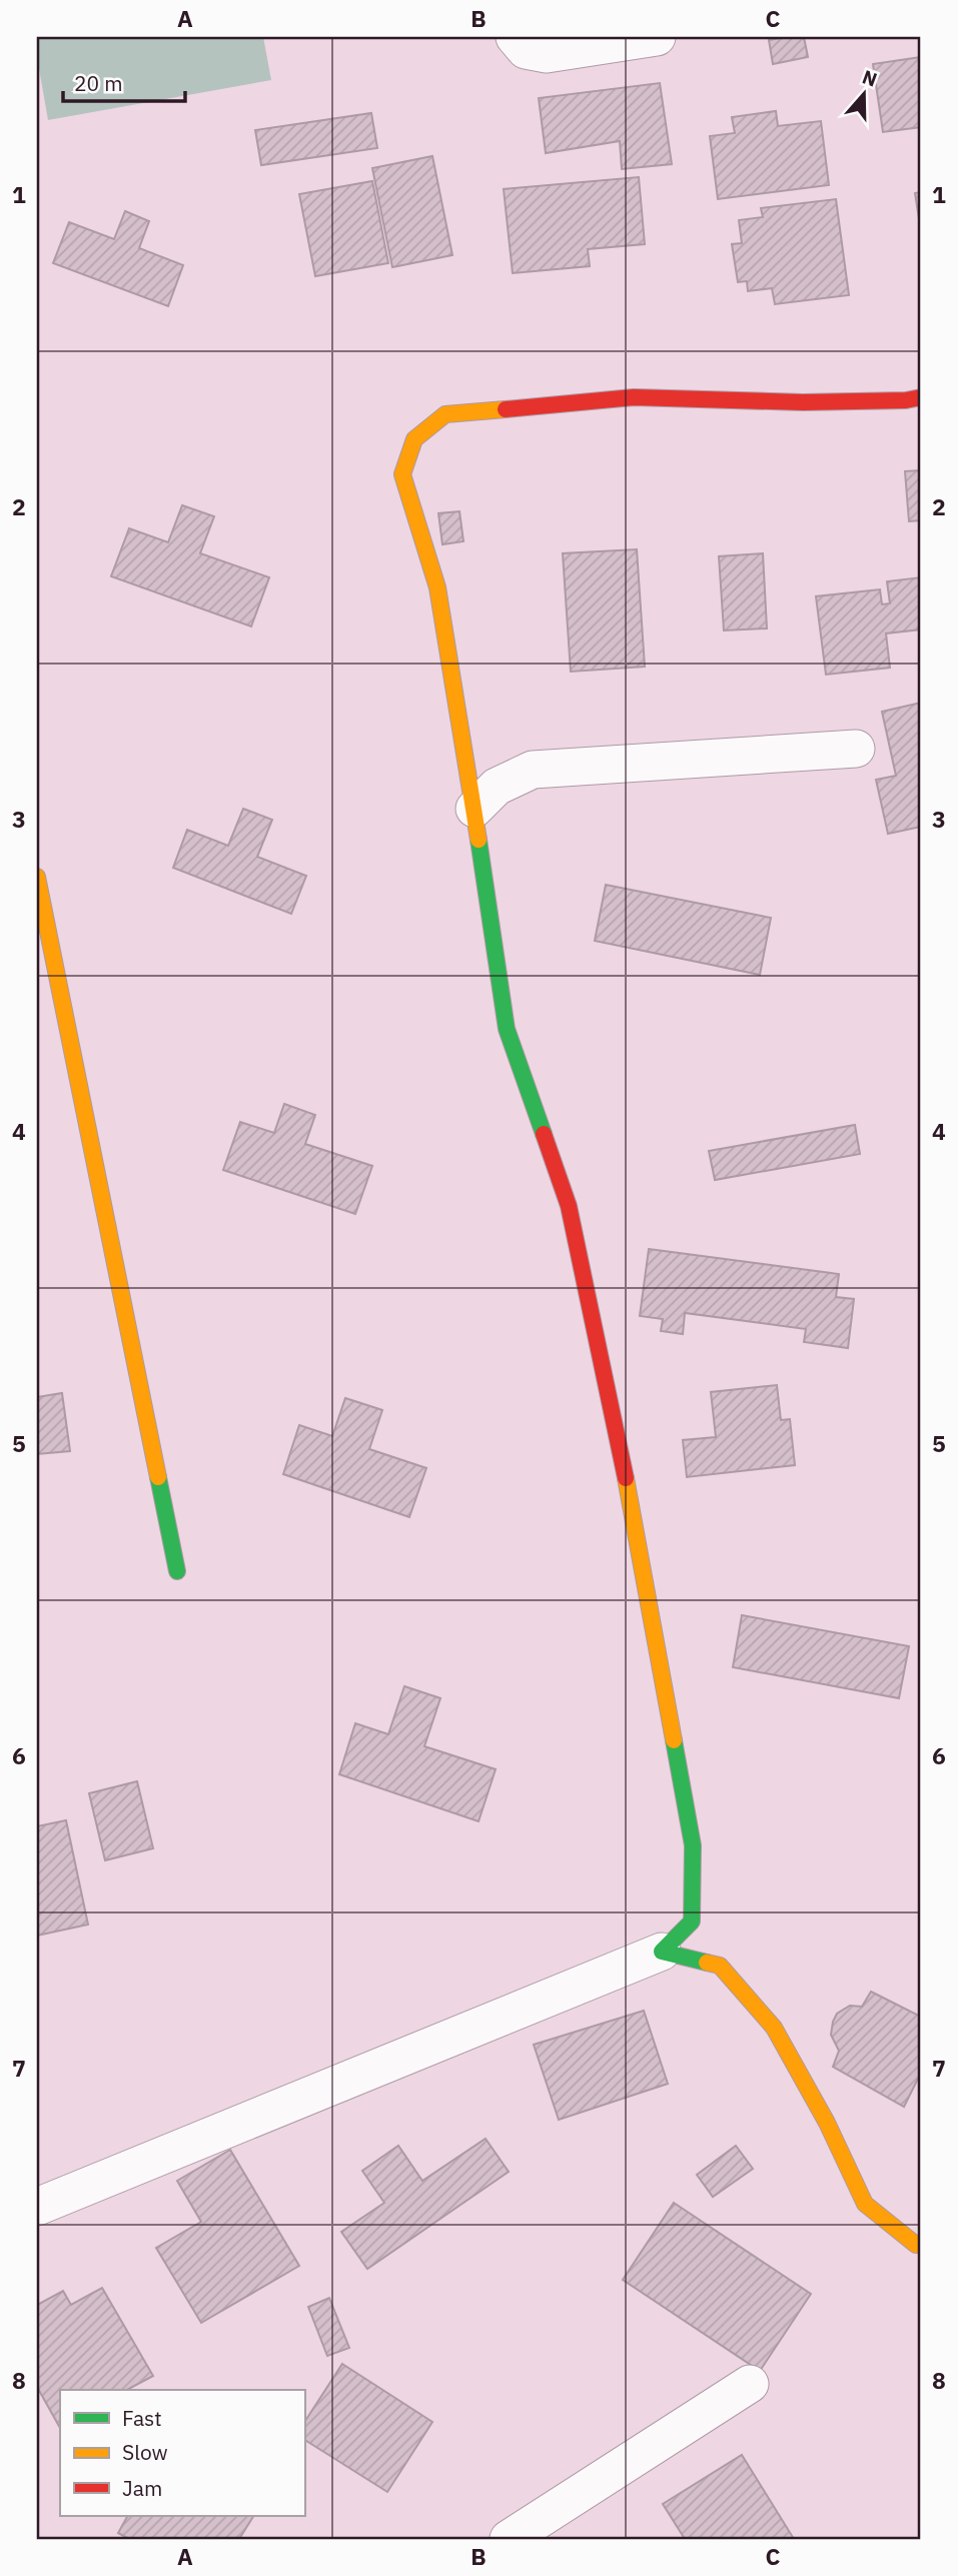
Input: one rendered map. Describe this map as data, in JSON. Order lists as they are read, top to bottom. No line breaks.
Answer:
{"legend":["Fast","Slow","Jam"],"scale_bar":"20 m","north":"top","grid":{"columns":["A","B","C"],"rows":["1","2","3","4","5","6","7","8"]}}
